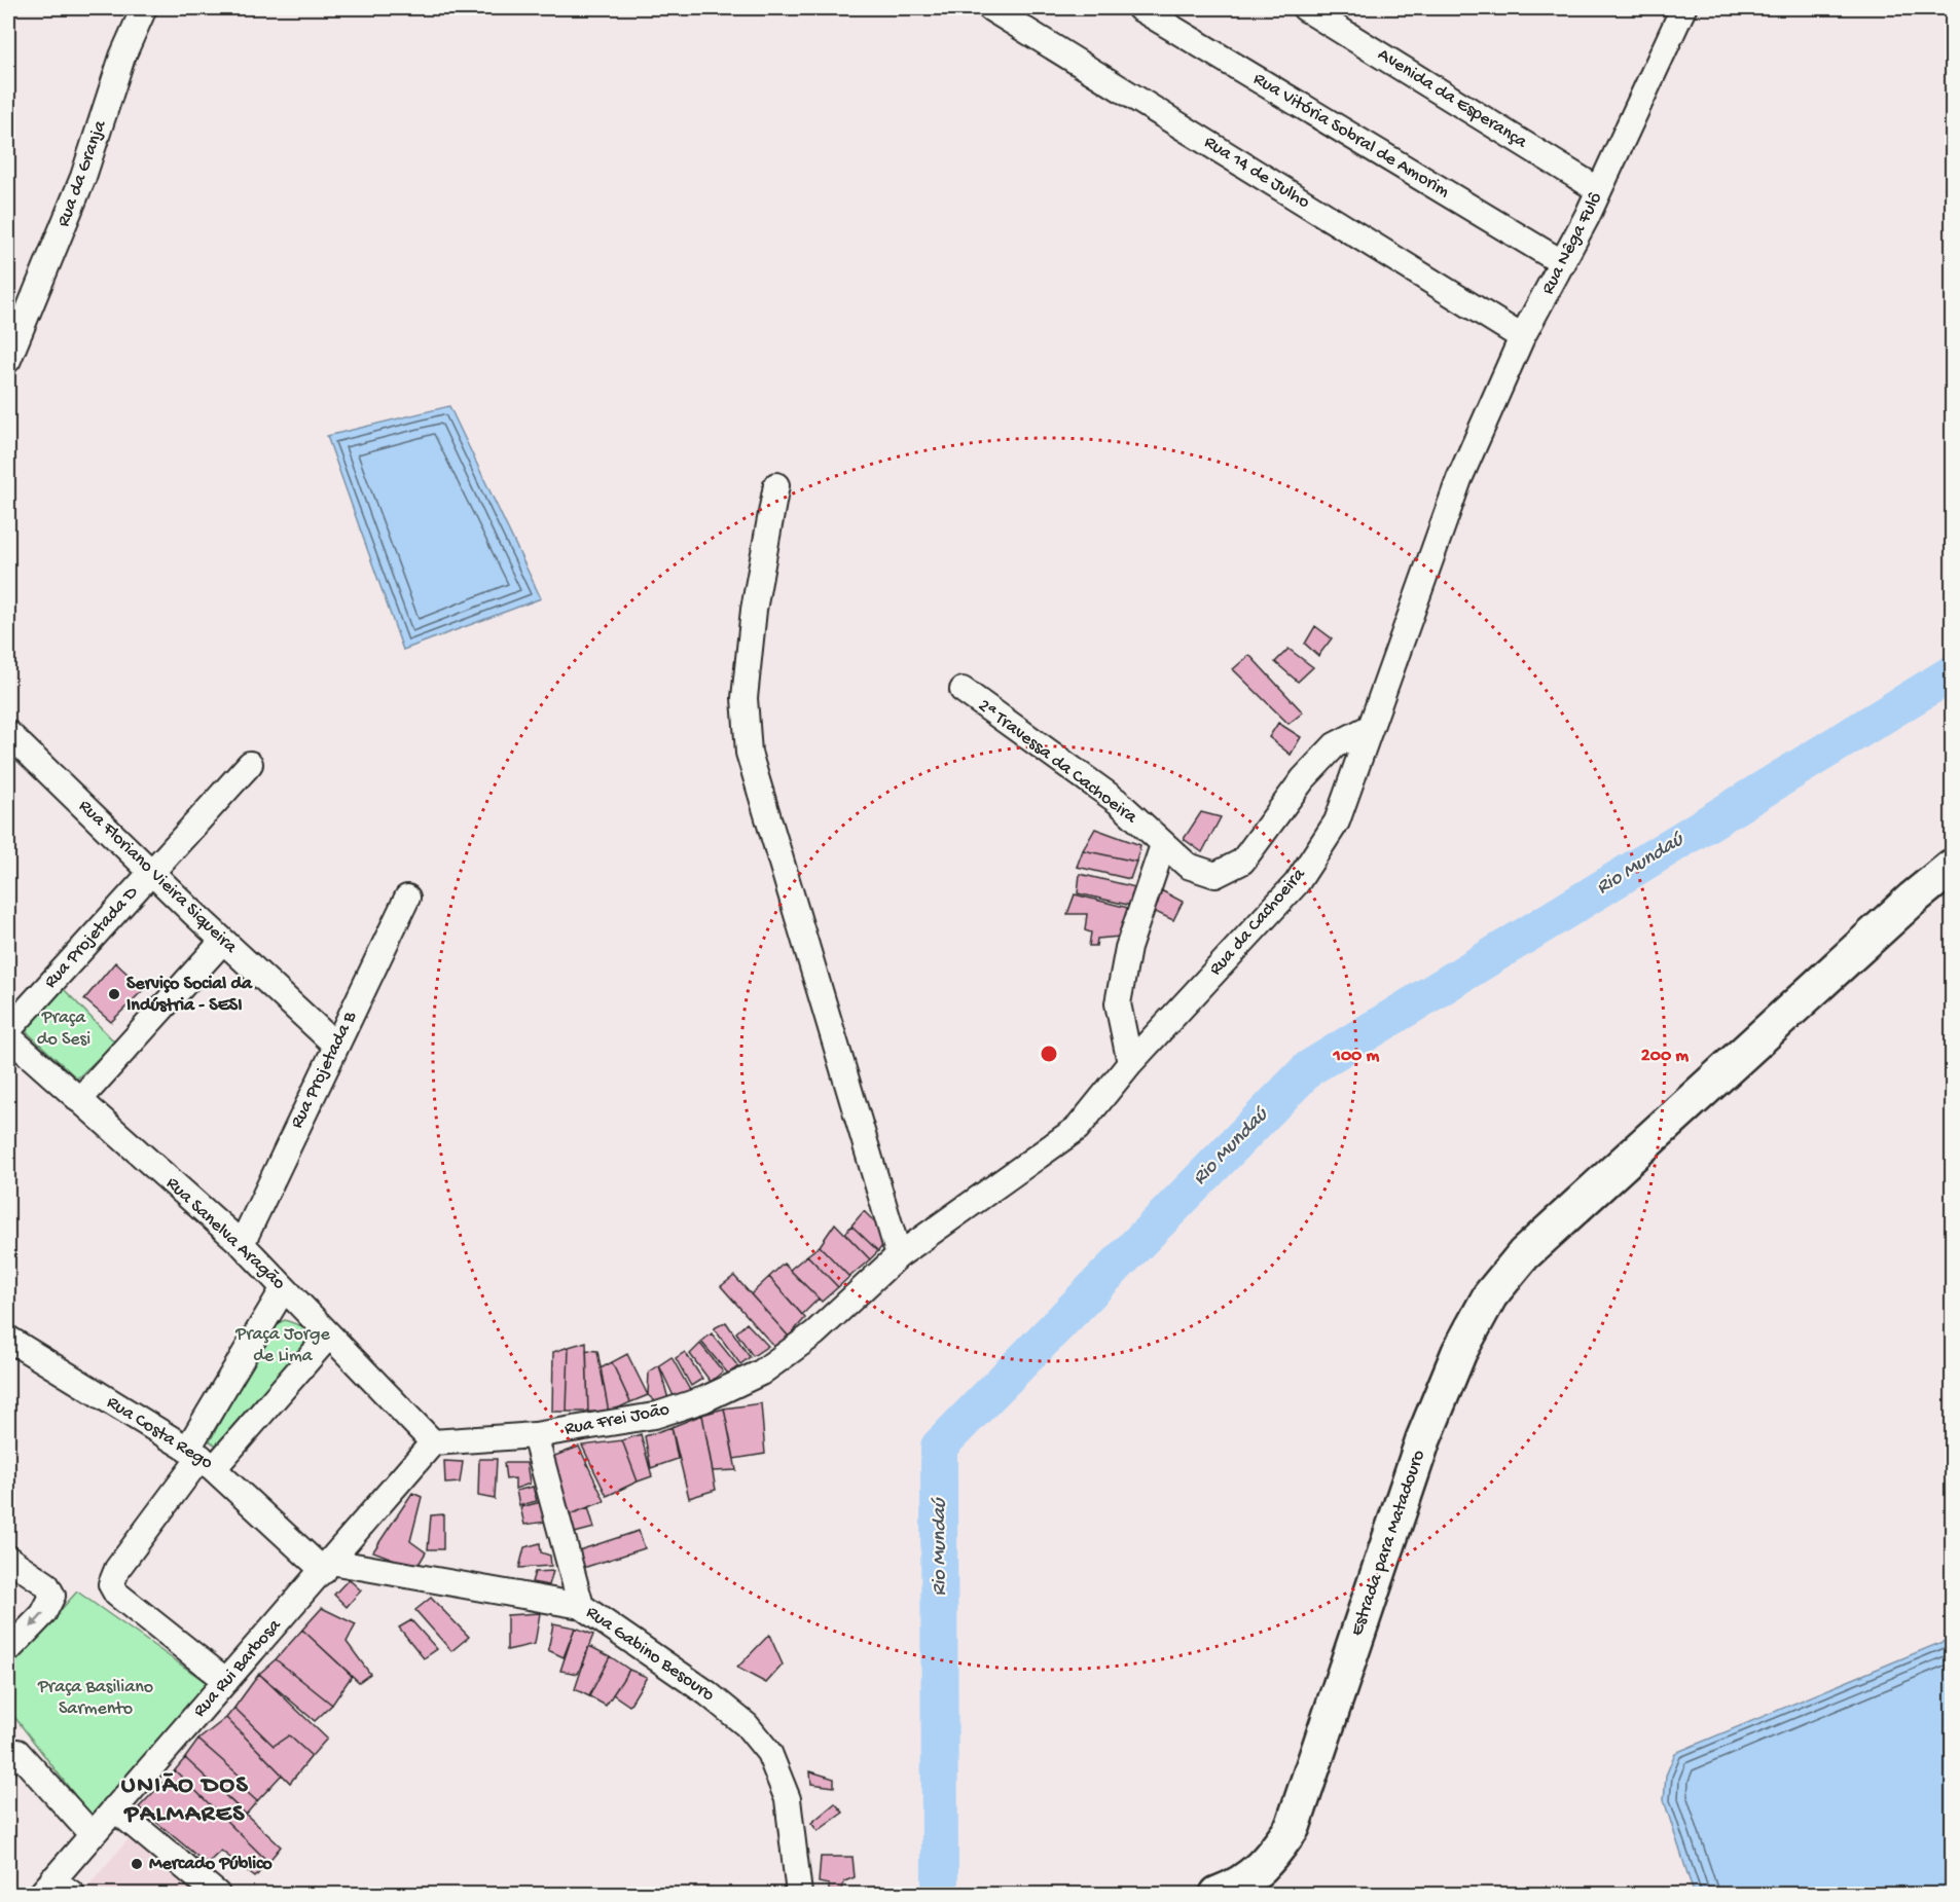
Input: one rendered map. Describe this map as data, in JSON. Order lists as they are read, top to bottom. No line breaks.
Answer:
{"streets":{"street":["Avenida da Esperança","Rua Vitória Sobral de Amorim","Rua 14 de Julho","Rua da Granja","Rua Nêga Fulô","2ª Travessa da Cachoeira","Rua Floriano Vieira Siqueira","Rua da Cachoeira","Rua Projetada D","Rua Projetada B","Rua Sanelva Aragão","Rua Frei João","Rua Costa Rego","Estrada para Matadouro","Rua Gabino Besouro","Rua Rui Barbosa"]},"crossings":[["Avenida da Esperança","Rua Nêga Fulô"],["Rua Vitória Sobral de Amorim","Rua Nêga Fulô"],["Rua 14 de Julho","Rua Nêga Fulô"],["Rua Nêga Fulô","Rua da Cachoeira"],["2ª Travessa da Cachoeira","Rua da Cachoeira"],["Rua Floriano Vieira Siqueira","Rua Projetada D"],["Rua Floriano Vieira Siqueira","Rua Projetada B"],["Rua da Cachoeira","Rua Frei João"],["Rua Projetada B","Rua Sanelva Aragão"],["Rua Sanelva Aragão","Rua Frei João"],["Rua Sanelva Aragão","Rua Rui Barbosa"],["Rua Frei João","Rua Rui Barbosa"],["Rua Costa Rego","Rua Gabino Besouro"],["Rua Costa Rego","Rua Rui Barbosa"],["Rua Gabino Besouro","Rua Rui Barbosa"]],"districts":["UNIÃO DOS PALMARES"],"water":["Rio Mundaú"],"parks":["Praça do Sesi","Praça Jorge de Lima","Praça Basiliano Sarmento"],"places":["Serviço Social da Indústria - SESI","Mercado Público"],"rings":["100 m","200 m"]}
